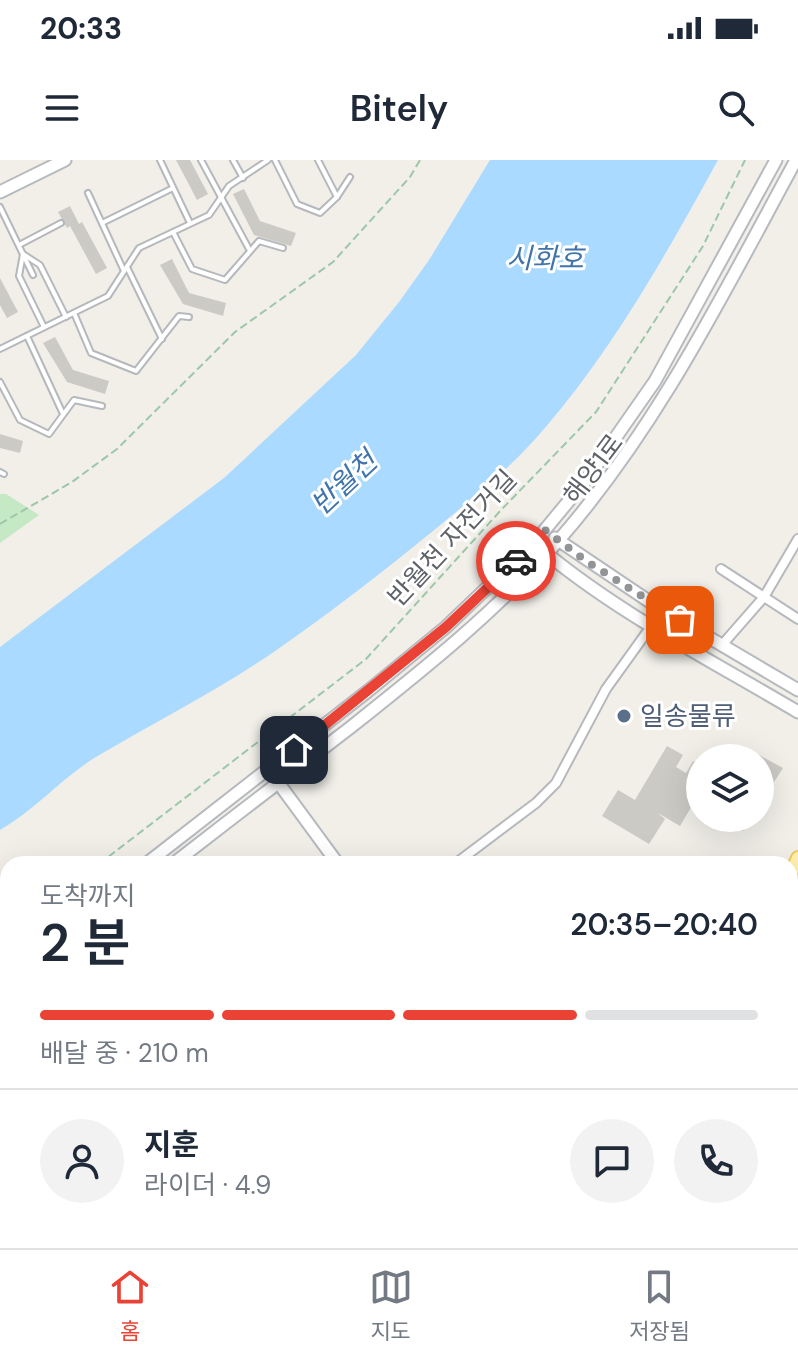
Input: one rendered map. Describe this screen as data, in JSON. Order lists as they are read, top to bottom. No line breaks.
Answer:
{"streets":{"street":["해양1로"],"path":["반월천 자전거길"]},"water":["시화호","반월천"],"places":["일송물류"],"page":{"status":"20:33","header":"Bitely","heading":["2 분","도착까지","20:35–20:40"],"panel":["지훈","라이더 · 4.9"],"bar":"배달 중 · 210 m","tabs":["홈","지도","저장됨"]}}
